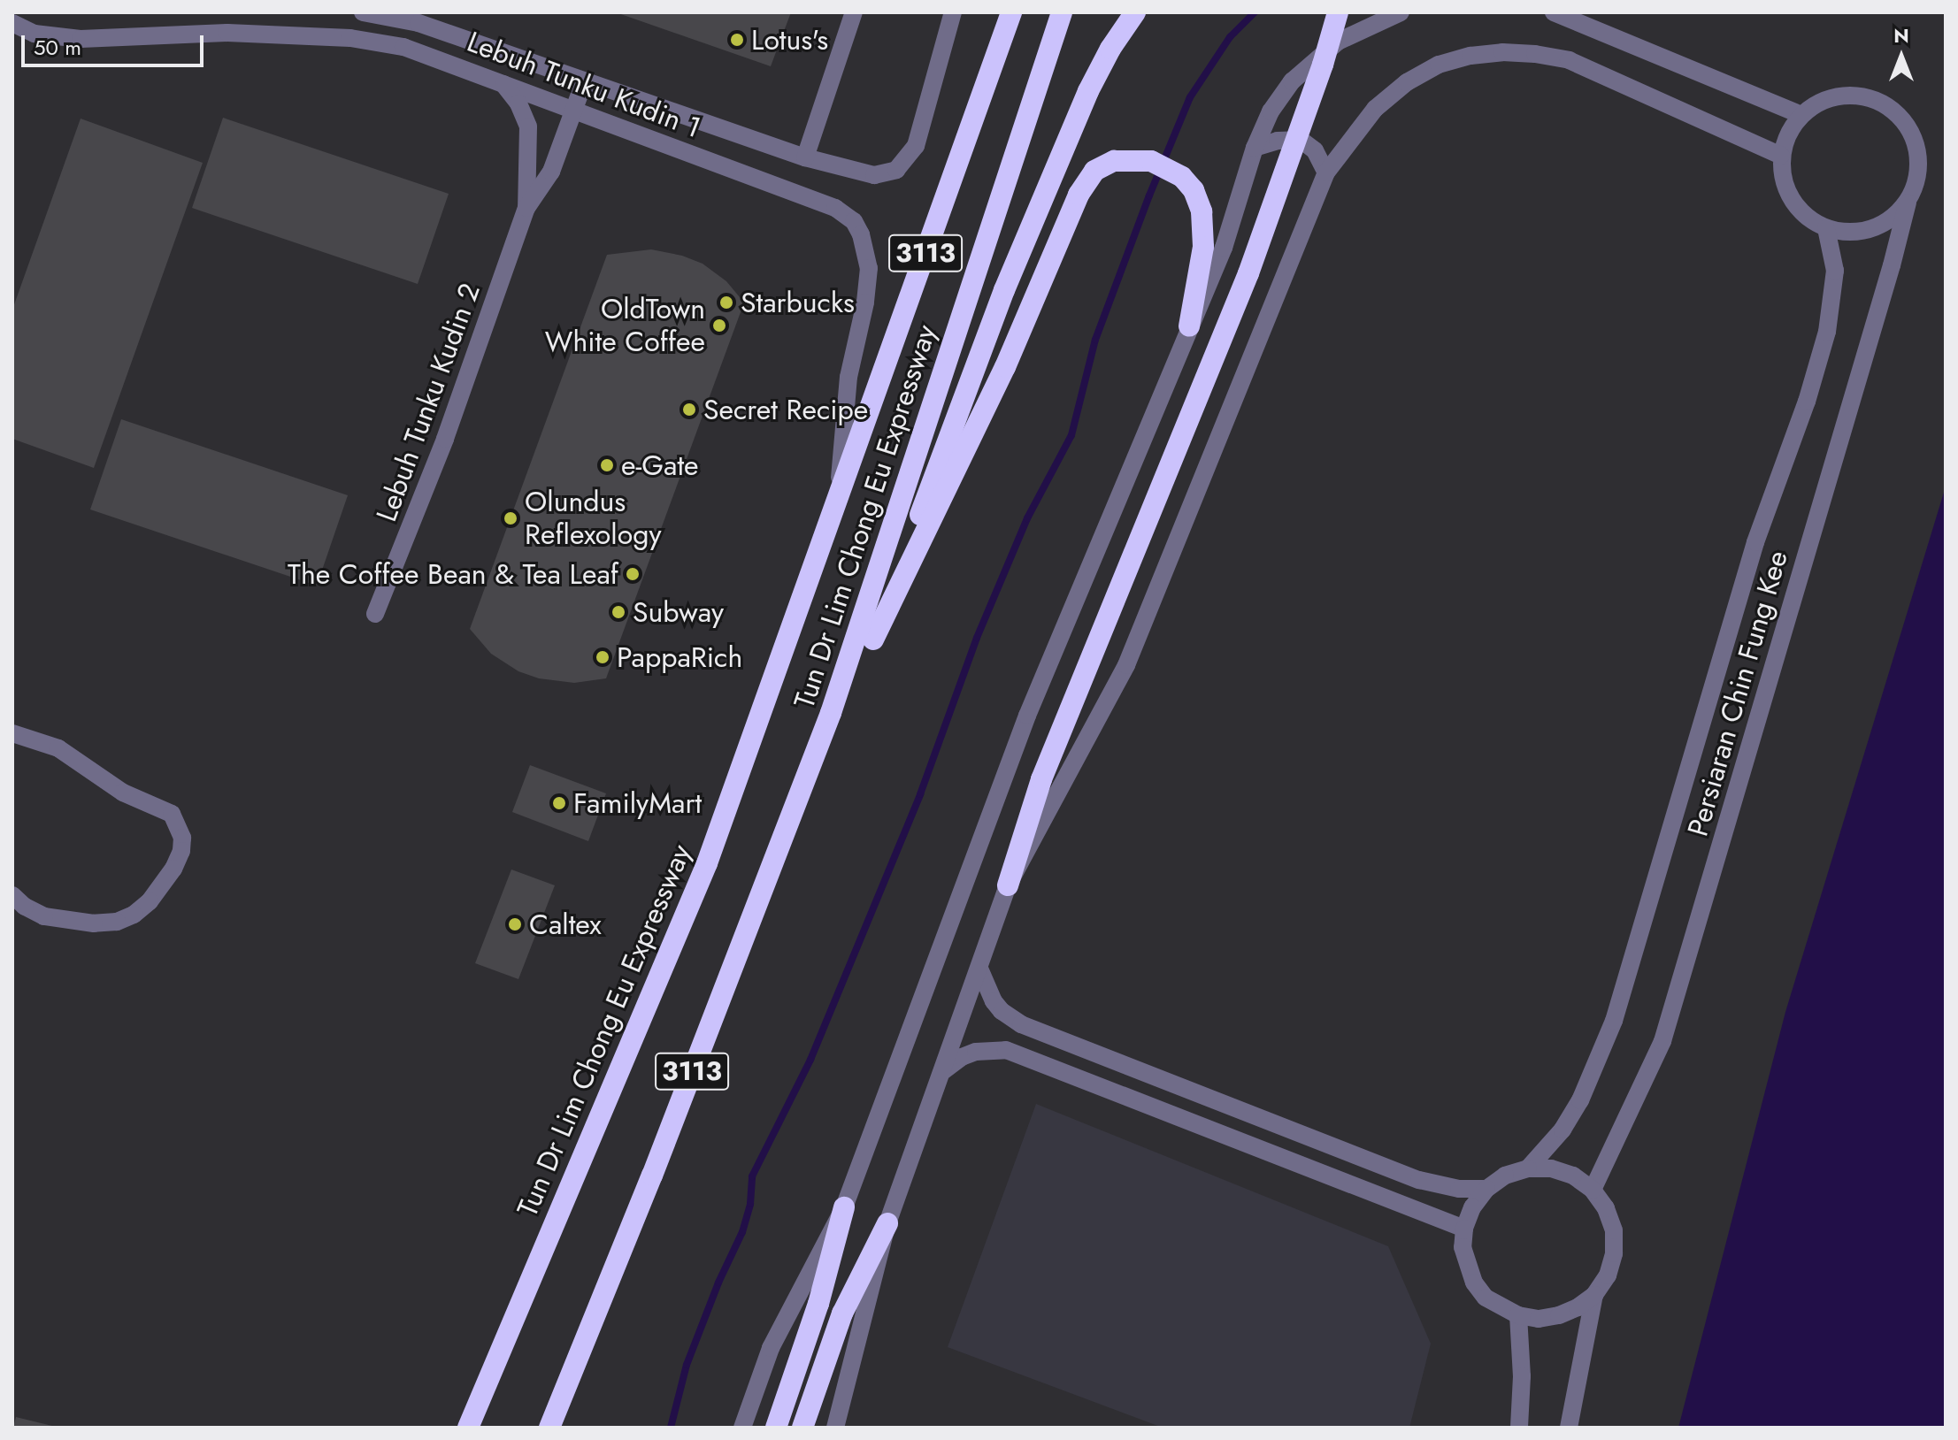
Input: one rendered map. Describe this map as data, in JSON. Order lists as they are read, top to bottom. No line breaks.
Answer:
{"streets":{"highway":["3113","Tun Dr Lim Chong Eu Expressway"],"street":["Lebuh Tunku Kudin 1","Lebuh Tunku Kudin 2","Persiaran Chin Fung Kee"]},"crossings":[["Lebuh Tunku Kudin 1","Lebuh Tunku Kudin 2"],["Lebuh Tunku Kudin 1","Tun Dr Lim Chong Eu Expressway"]],"places":["Lotus's","Starbucks","OldTown White Coffee","Secret Recipe","e-Gate","Olundus Reflexology","The Coffee Bean & Tea Leaf","Subway","PappaRich","FamilyMart","Caltex"],"scale_bar":"50 m","north":"top"}
